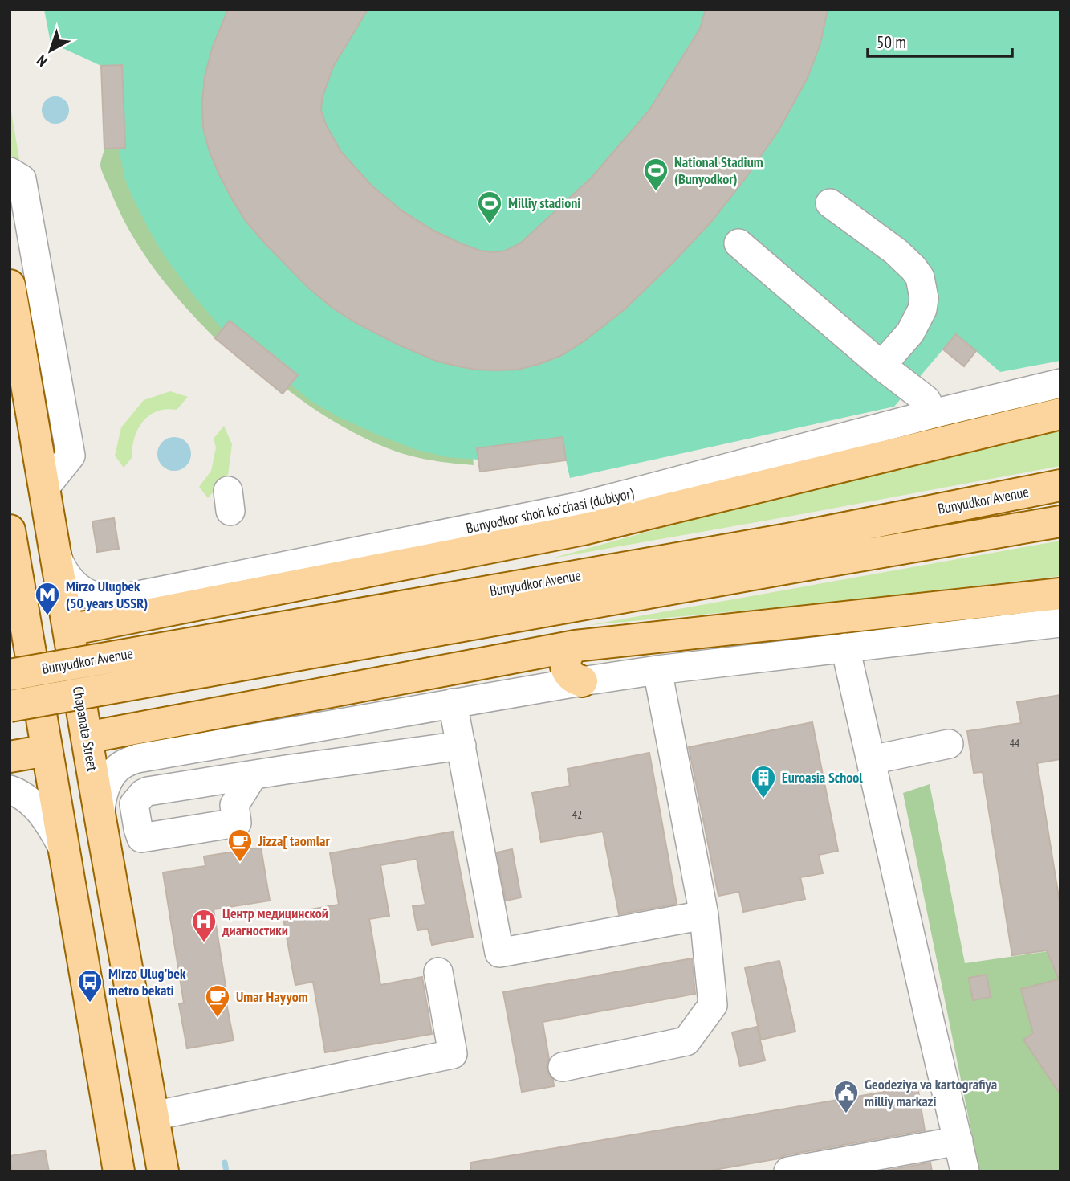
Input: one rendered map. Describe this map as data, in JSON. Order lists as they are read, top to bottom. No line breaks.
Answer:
{"streets":{"main road":["Bunyudkor Avenue","Chapanata Street"],"street":["Bunyodkor shoh koʻchasi (dublyor)"]},"crossings":[["Bunyodkor shoh koʻchasi (dublyor)","Chapanata Street"]],"places":{"sports":["National Stadium (Bunyodkor)","Milliy stadioni"],"metro station":["Mirzo Ulugbek (50 years USSR)"],"building":["Euroasia School"],"cafe":["Jizza[ taomlar","Umar Hayyom"],"hospital":["Центр медицинской диагностики"],"bus stop":["Mirzo Ulug'bek metro bekati"],"public building":["Geodeziya va kartografiya milliy markazi"]},"house_numbers":["44","42"],"scale_bar":"50 m","north":"bottom left"}
